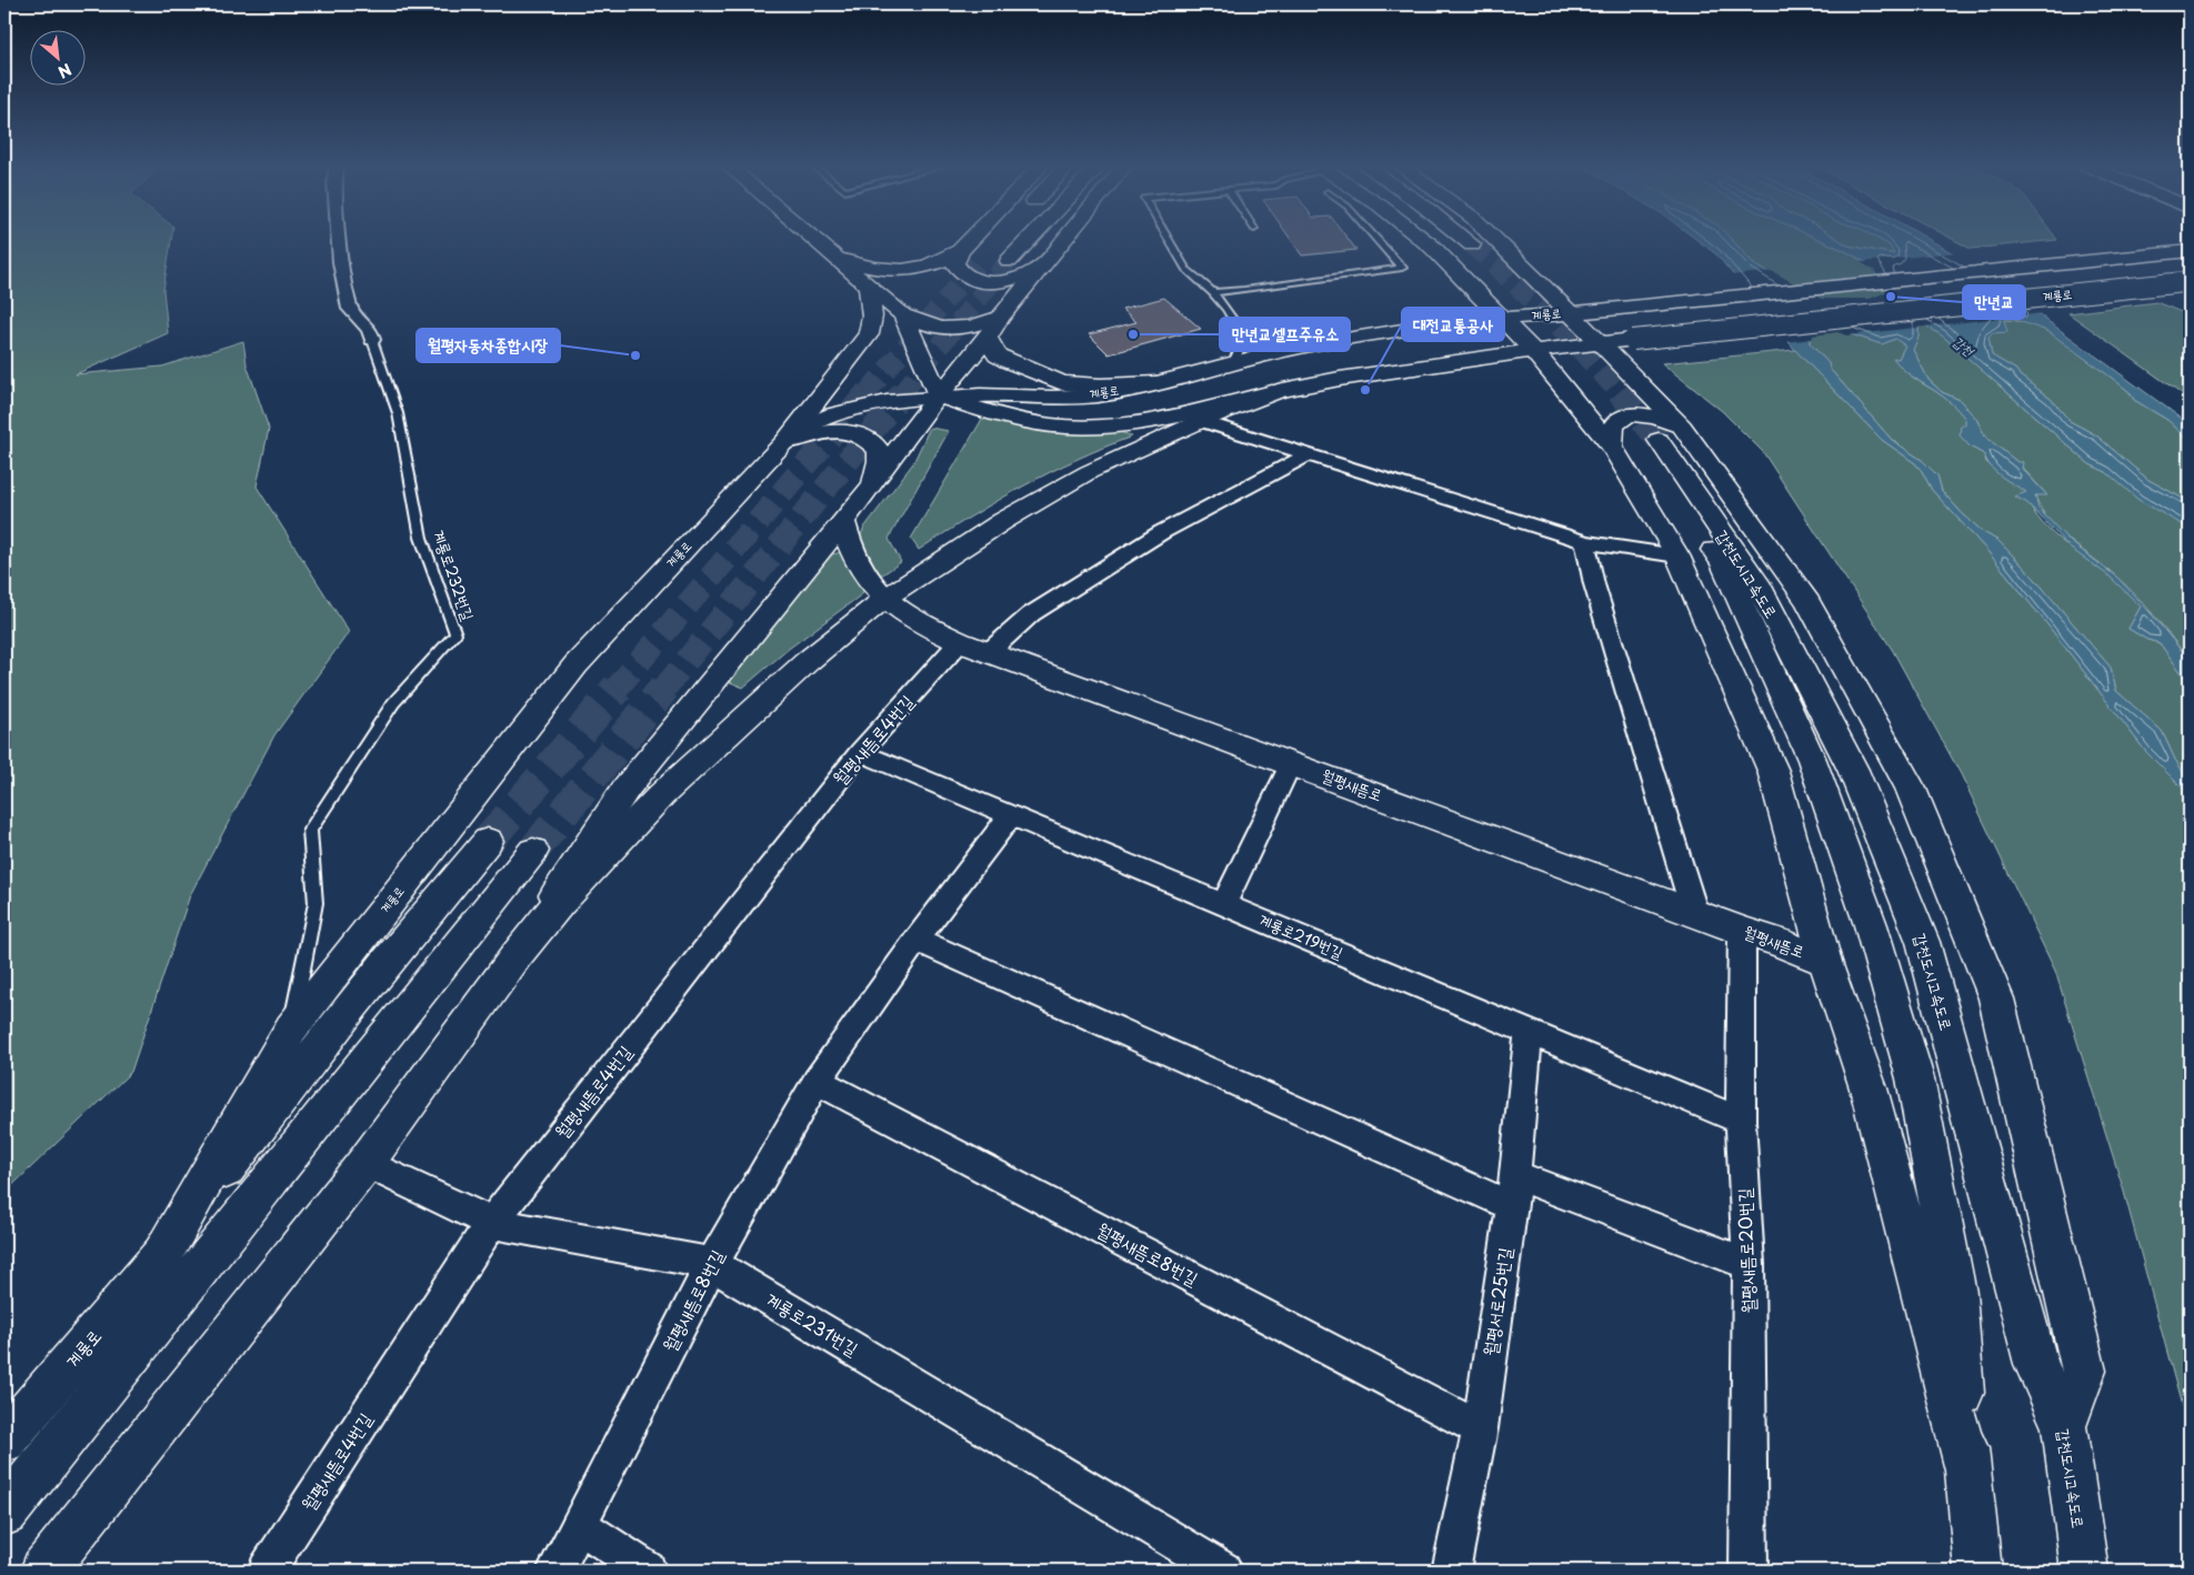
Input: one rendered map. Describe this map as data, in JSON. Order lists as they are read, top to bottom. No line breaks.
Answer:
{"streets":{"main road":["계룡로","갑천도시고속도로","월평새뜸로"],"street":["계룡로232번길","월평새뜸로4번길","계룡로219번길","월평새뜸로20번길","월평새뜸로8번길","월평서로25번길","계룡로231번길"]},"crossings":[["계룡로","계룡로232번길"],["계룡로","월평새뜸로"],["월평새뜸로4번길","월평새뜸로"],["월평새뜸로4번길","계룡로219번길"],["월평새뜸로4번길","계룡로231번길"],["월평새뜸로","월평새뜸로20번길"],["계룡로219번길","월평새뜸로20번길"],["계룡로219번길","월평새뜸로8번길"],["계룡로219번길","월평서로25번길"],["월평새뜸로8번길","월평서로25번길"],["월평새뜸로8번길","계룡로231번길"]],"water":["갑천"],"places":["만년교","만년교셀프주유소","월평자동차종합시장","대전교통공사"],"north":"bottom right"}
